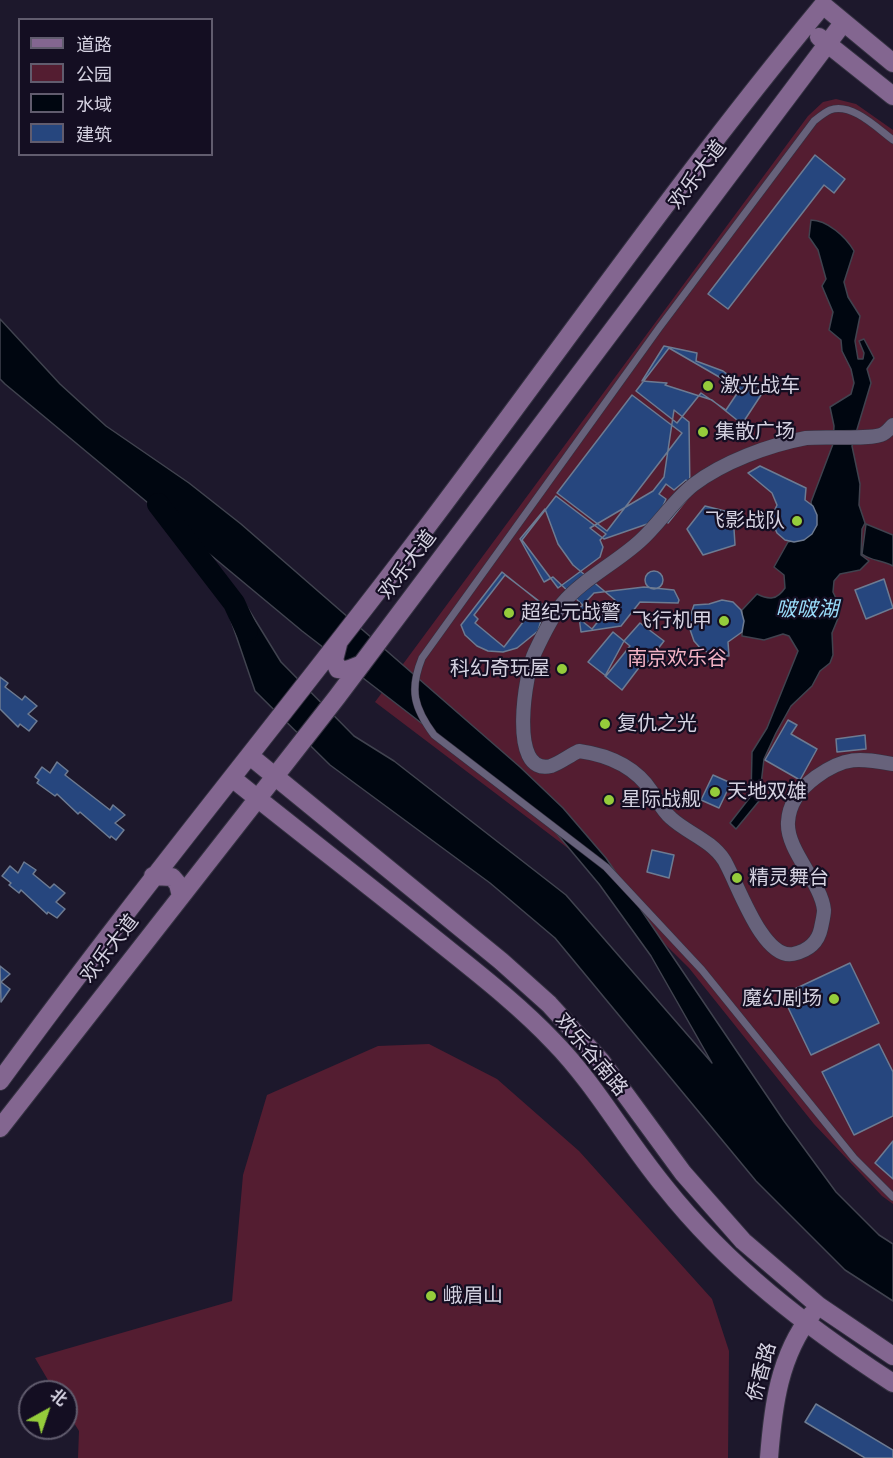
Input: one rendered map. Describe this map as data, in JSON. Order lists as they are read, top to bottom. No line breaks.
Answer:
{"streets":{"main road":["欢乐大道","欢乐谷南路","侨香路"]},"crossings":[["欢乐大道","欢乐谷南路"],["欢乐谷南路","侨香路"]],"water":["啵啵湖"],"parks":["南京欢乐谷"],"places":["激光战车","集散广场","飞影战队","超纪元战警","飞行机甲","科幻奇玩屋","复仇之光","天地双雄","星际战舰","精灵舞台","魔幻剧场","峨眉山"],"legend":["道路","公园","水域","建筑"],"north":"top right"}
